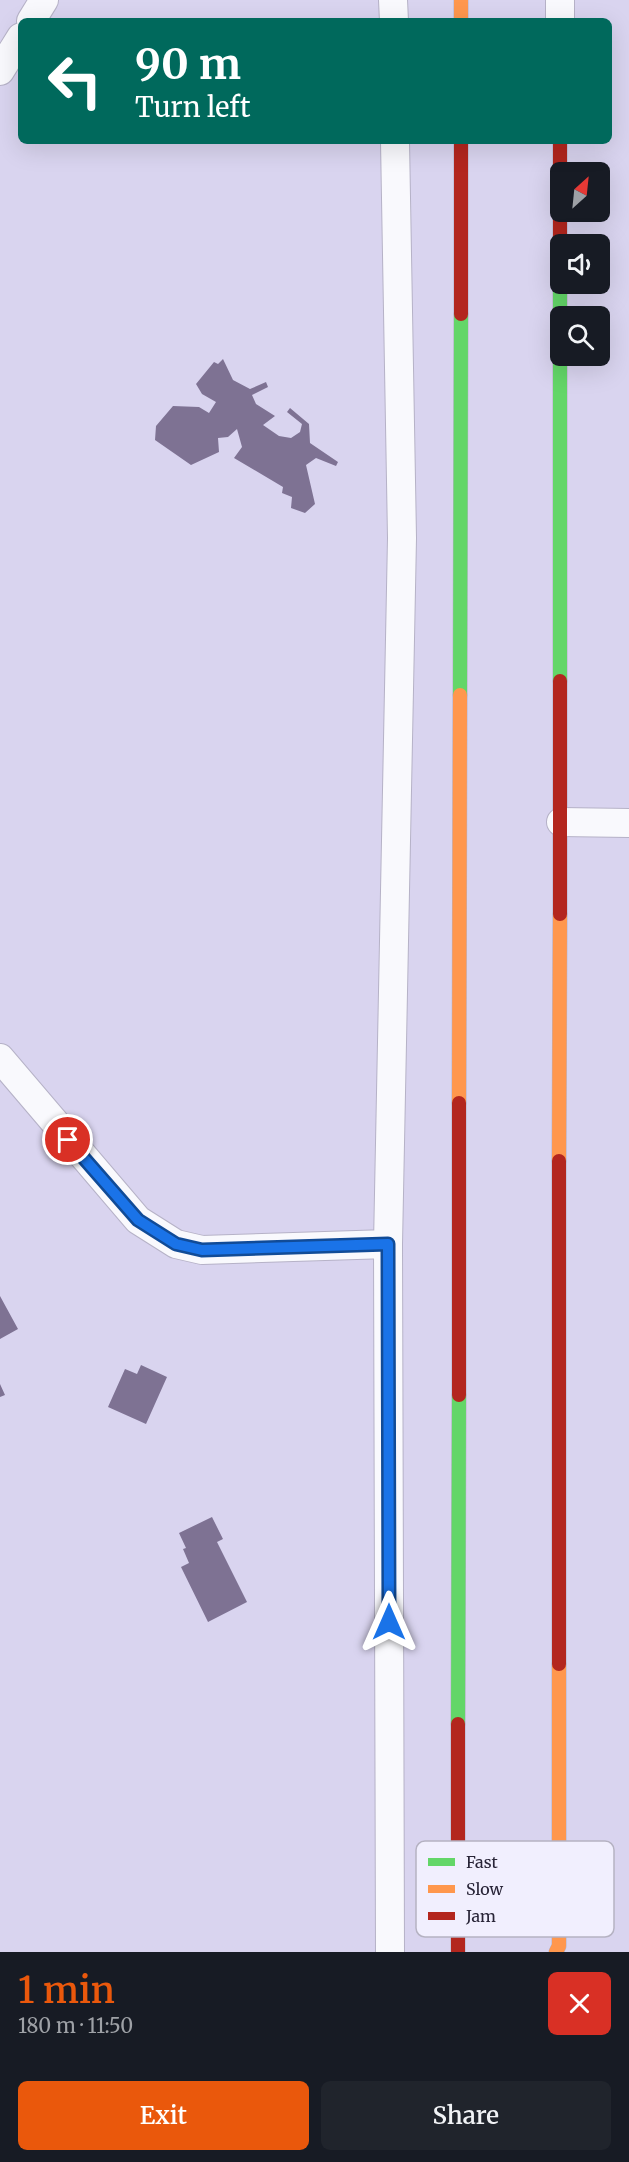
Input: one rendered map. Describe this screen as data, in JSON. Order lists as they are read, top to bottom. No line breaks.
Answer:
{"legend":["Fast","Slow","Jam"],"north":"top right","page":{"turn":["90 m","Turn left"],"heading":["1 min","180 m · 11:50"],"buttons":["Exit","Share"]}}
